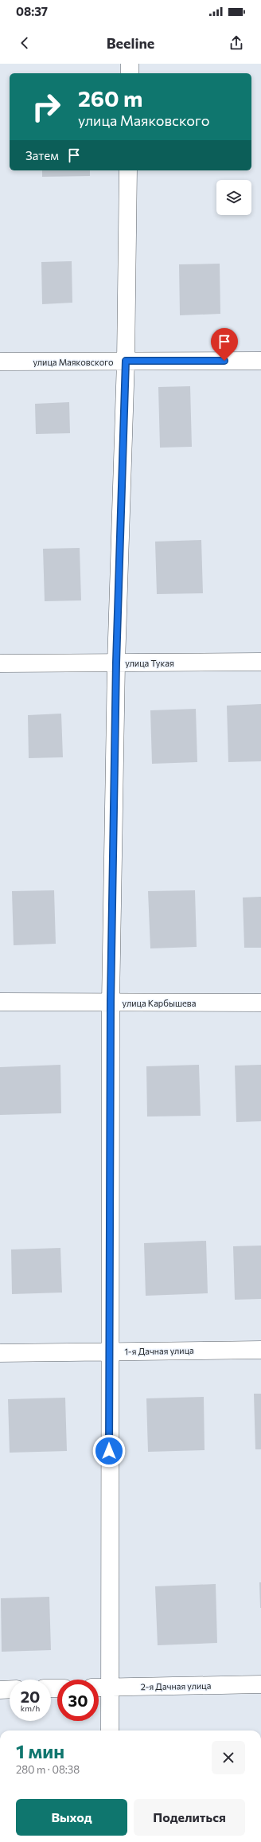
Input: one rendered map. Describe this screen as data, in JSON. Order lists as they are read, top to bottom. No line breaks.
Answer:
{"streets":{"street":["улица Маяковского","улица Тукая","улица Карбышева","1-я Дачная улица","2-я Дачная улица"]},"page":{"status":"08:37","header":"Beeline","turn":["260 m","улица Маяковского"],"then":"Затем","speed":"20 km/h","limit":"30","heading":["1 мин","280 m · 08:38"],"buttons":["Выход","Поделиться"]}}
